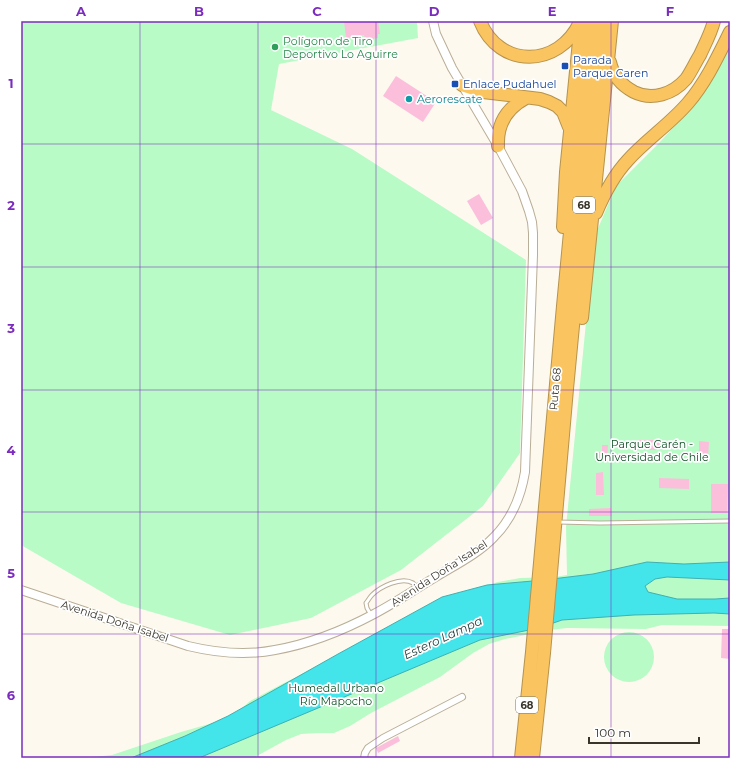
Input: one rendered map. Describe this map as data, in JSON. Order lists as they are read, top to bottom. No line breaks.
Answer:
{"streets":{"highway":["68","Ruta 68"],"street":["Avenida Doña Isabel"]},"water":["Estero Lampa"],"parks":["Parque Carén - Universidad de Chile","Humedal Urbano Río Mapocho"],"places":{"other":["Polígono de Tiro Deportivo Lo Aguirre","Aerorescate"],"transit":["Parada Parque Caren","Enlace Pudahuel"]},"scale_bar":"100 m","grid":{"columns":["A","B","C","D","E","F"],"rows":["1","2","3","4","5","6"]}}
